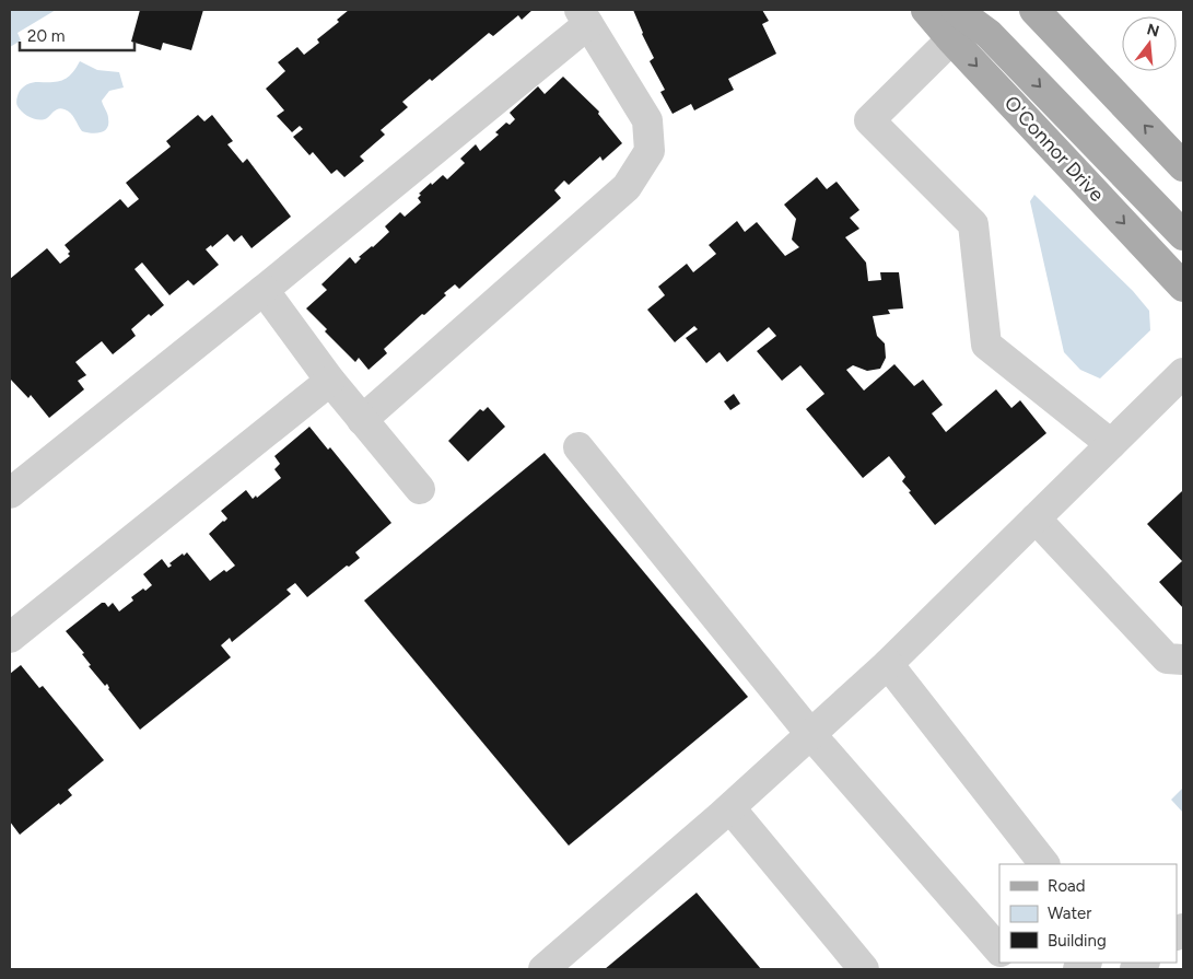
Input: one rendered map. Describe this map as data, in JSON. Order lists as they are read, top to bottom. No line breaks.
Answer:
{"streets":{"main road":["O'Connor Drive"]},"legend":["Road","Water","Building"],"scale_bar":"20 m","north":"top"}
